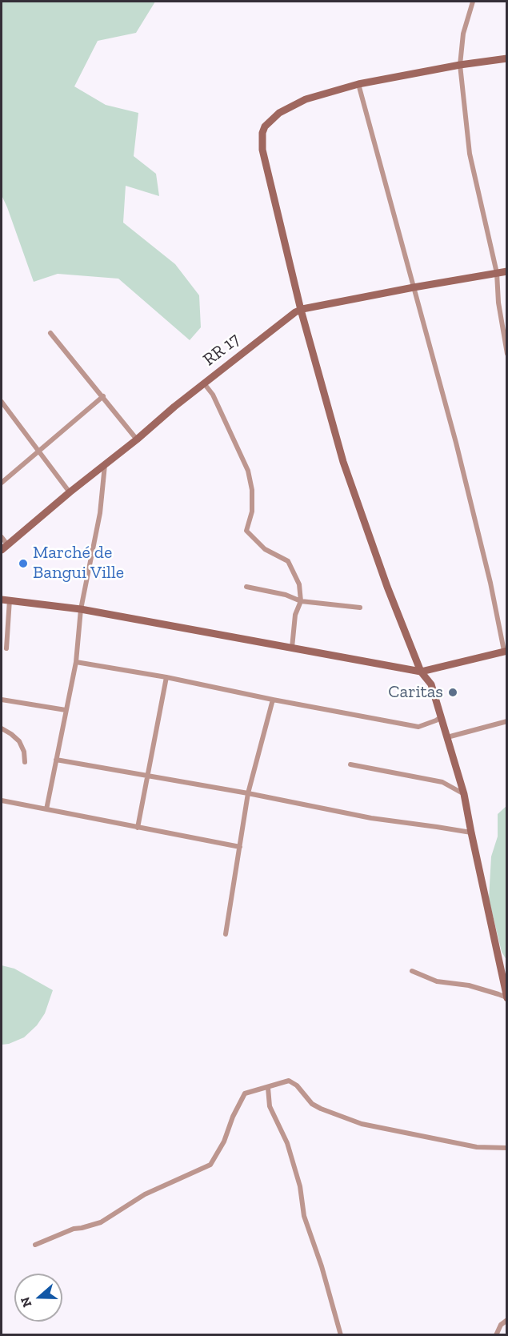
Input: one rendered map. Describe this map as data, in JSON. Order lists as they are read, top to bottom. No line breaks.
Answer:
{"streets":{"street":["RR 17"]},"places":["Marché de Bangui Ville","Caritas"],"north":"left"}
